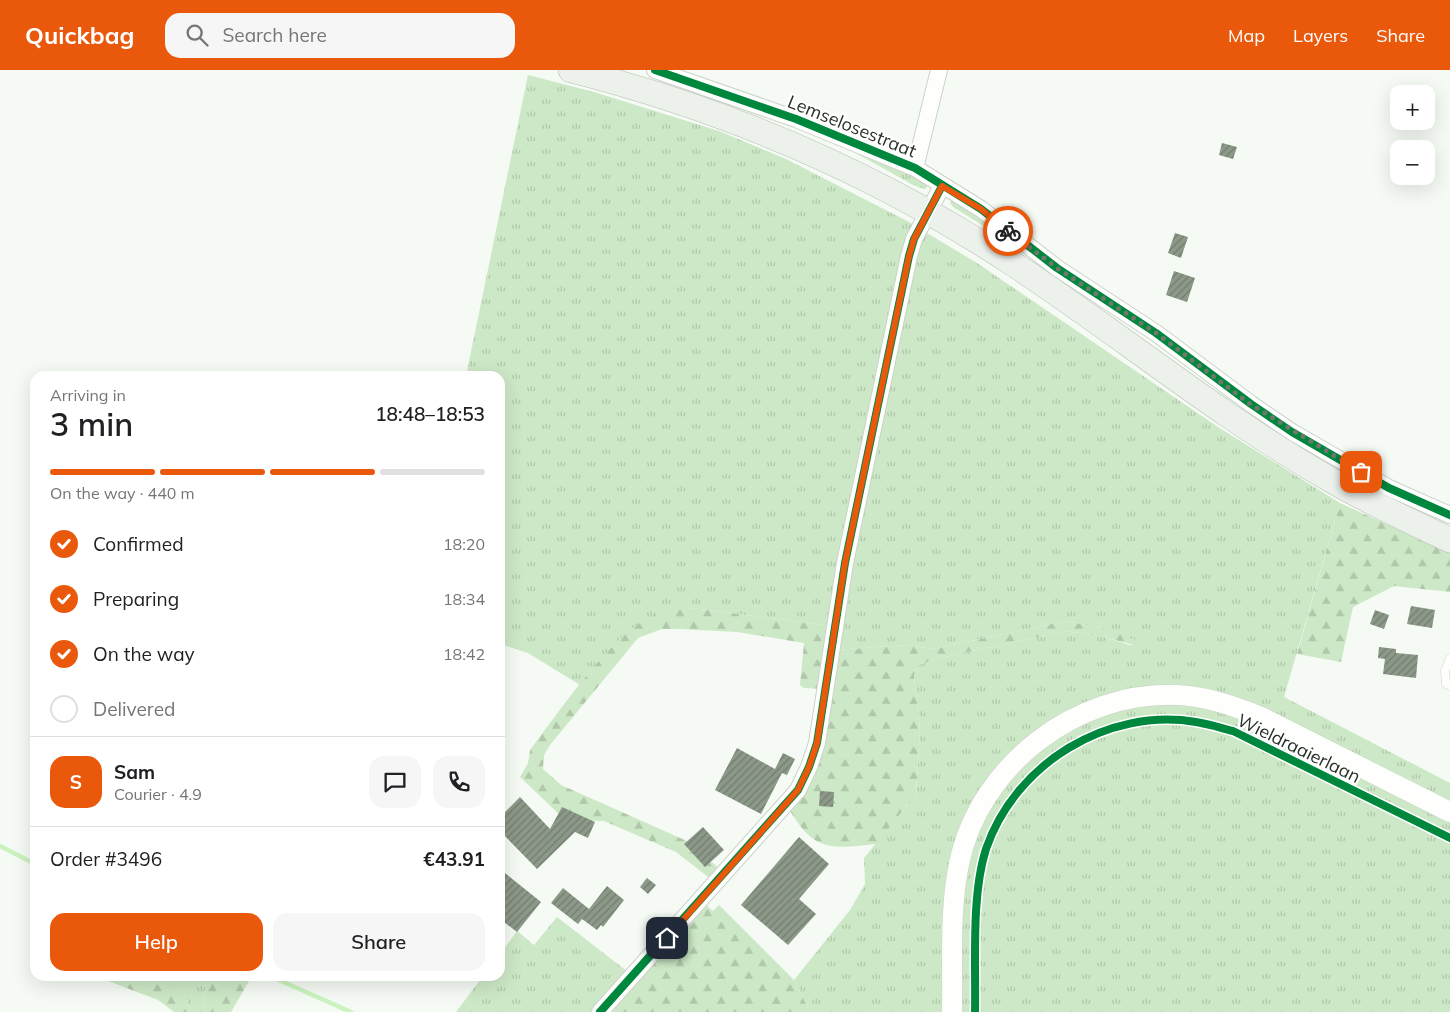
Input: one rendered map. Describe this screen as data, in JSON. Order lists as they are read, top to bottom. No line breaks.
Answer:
{"streets":{"street":["Lemselosestraat","Wieldraaierlaan"]},"page":{"header":"Quickbag","search":"Search here","nav":["Map","Layers","Share"],"map_buttons":["+","−"],"heading":["3 min","Arriving in","18:48–18:53"],"panel":["Sam","Courier · 4.9","Order #3496","€43.91"],"bar":"On the way · 440 m","list":[["Confirmed","18:20"],["Preparing","18:34"],["On the way","18:42"],"Delivered"],"round":"S","buttons":["Help","Share"]}}
